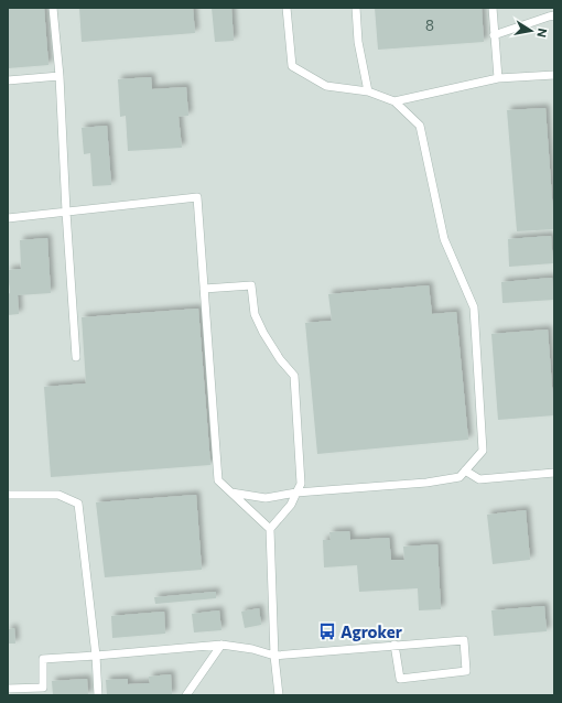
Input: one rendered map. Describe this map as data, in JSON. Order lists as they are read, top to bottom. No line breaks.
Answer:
{"places":{"bus stop":["Agroker"]},"house_numbers":["8"],"north":"right"}
